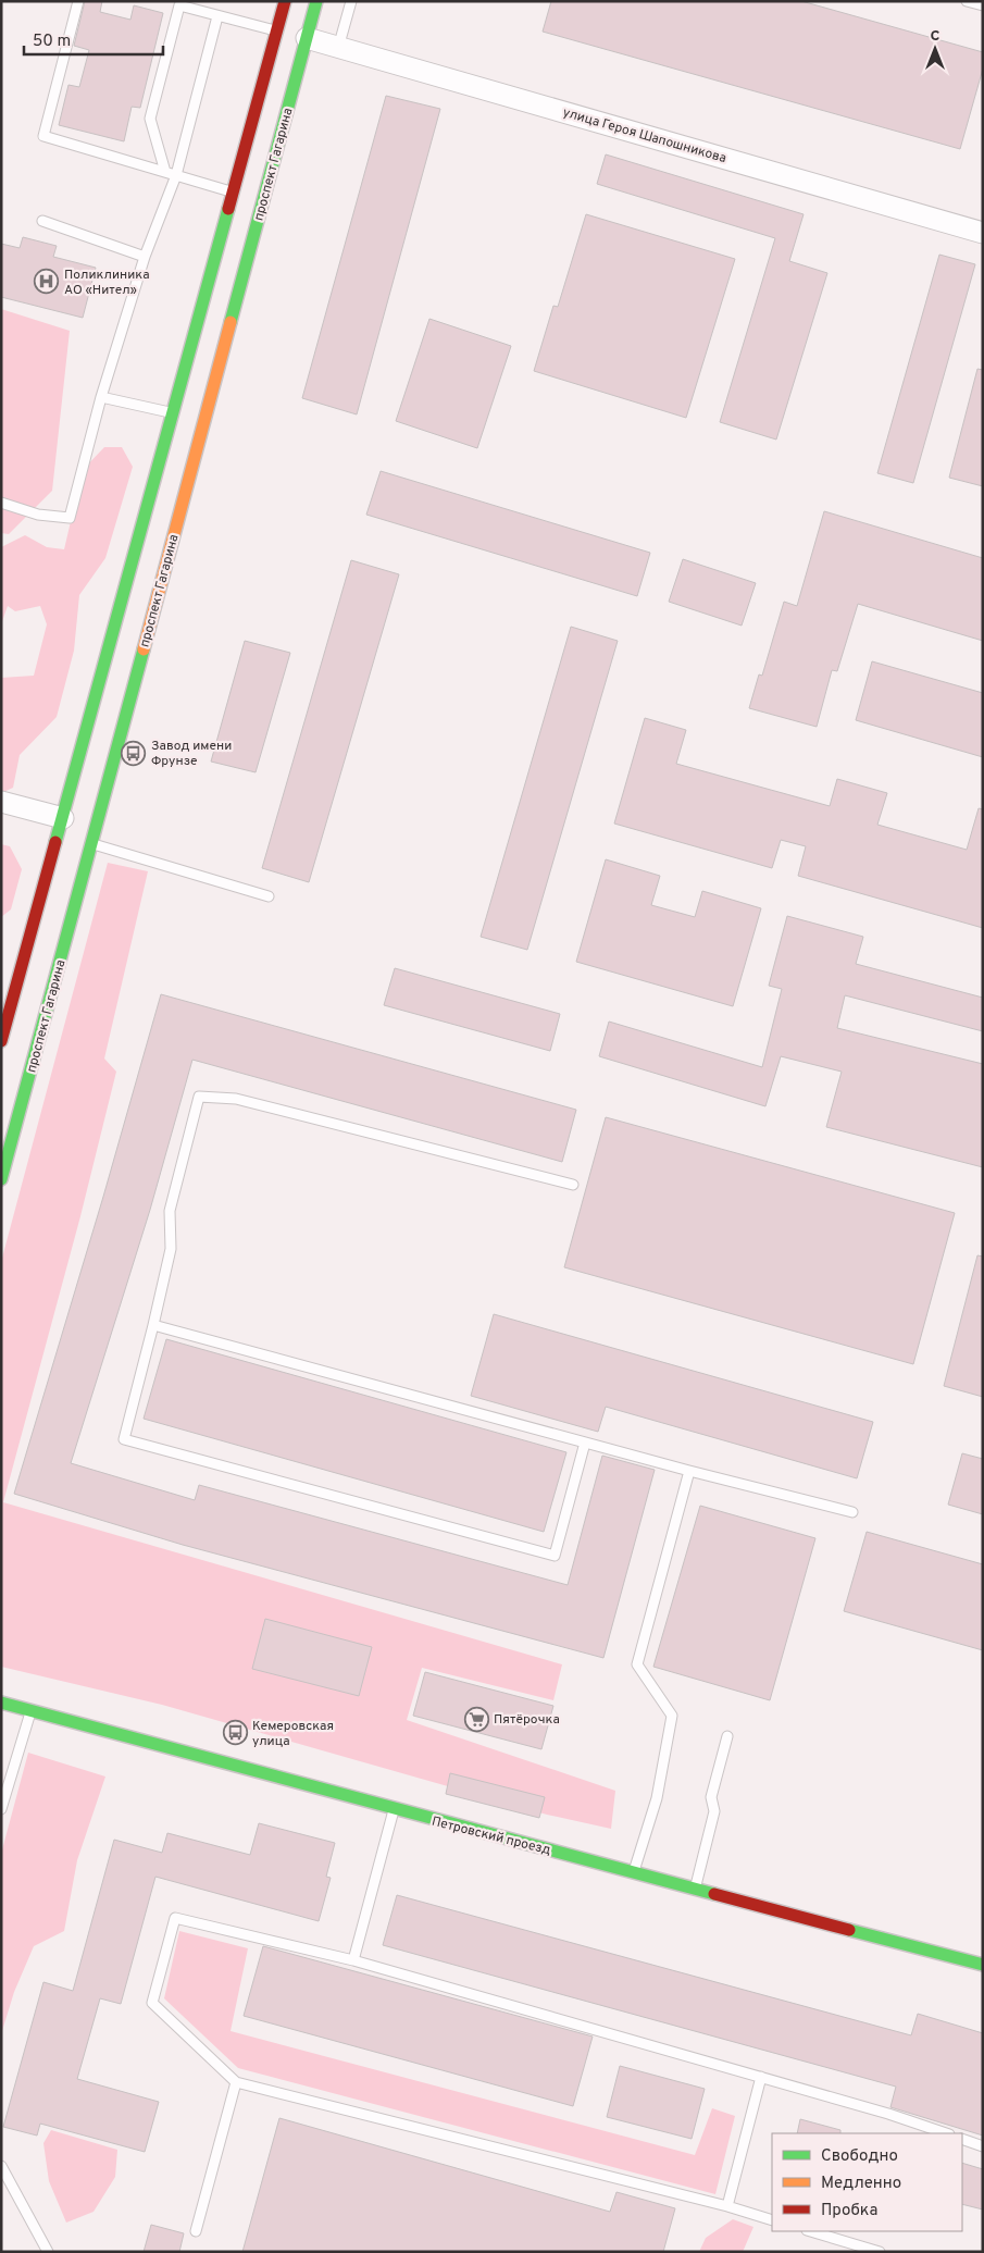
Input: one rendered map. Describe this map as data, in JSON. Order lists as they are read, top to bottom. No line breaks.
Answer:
{"streets":{"main road":["проспект Гагарина","Петровский проезд"],"street":["улица Героя Шапошникова"]},"crossings":[["улица Героя Шапошникова","проспект Гагарина"]],"places":{"hospital":["Поликлиника АО «Нител»"],"bus stop":["Завод имени Фрунзе","Кемеровская улица"],"supermarket":["Пятёрочка"]},"legend":["Свободно","Медленно","Пробка"],"scale_bar":"50 m","north":"top"}
